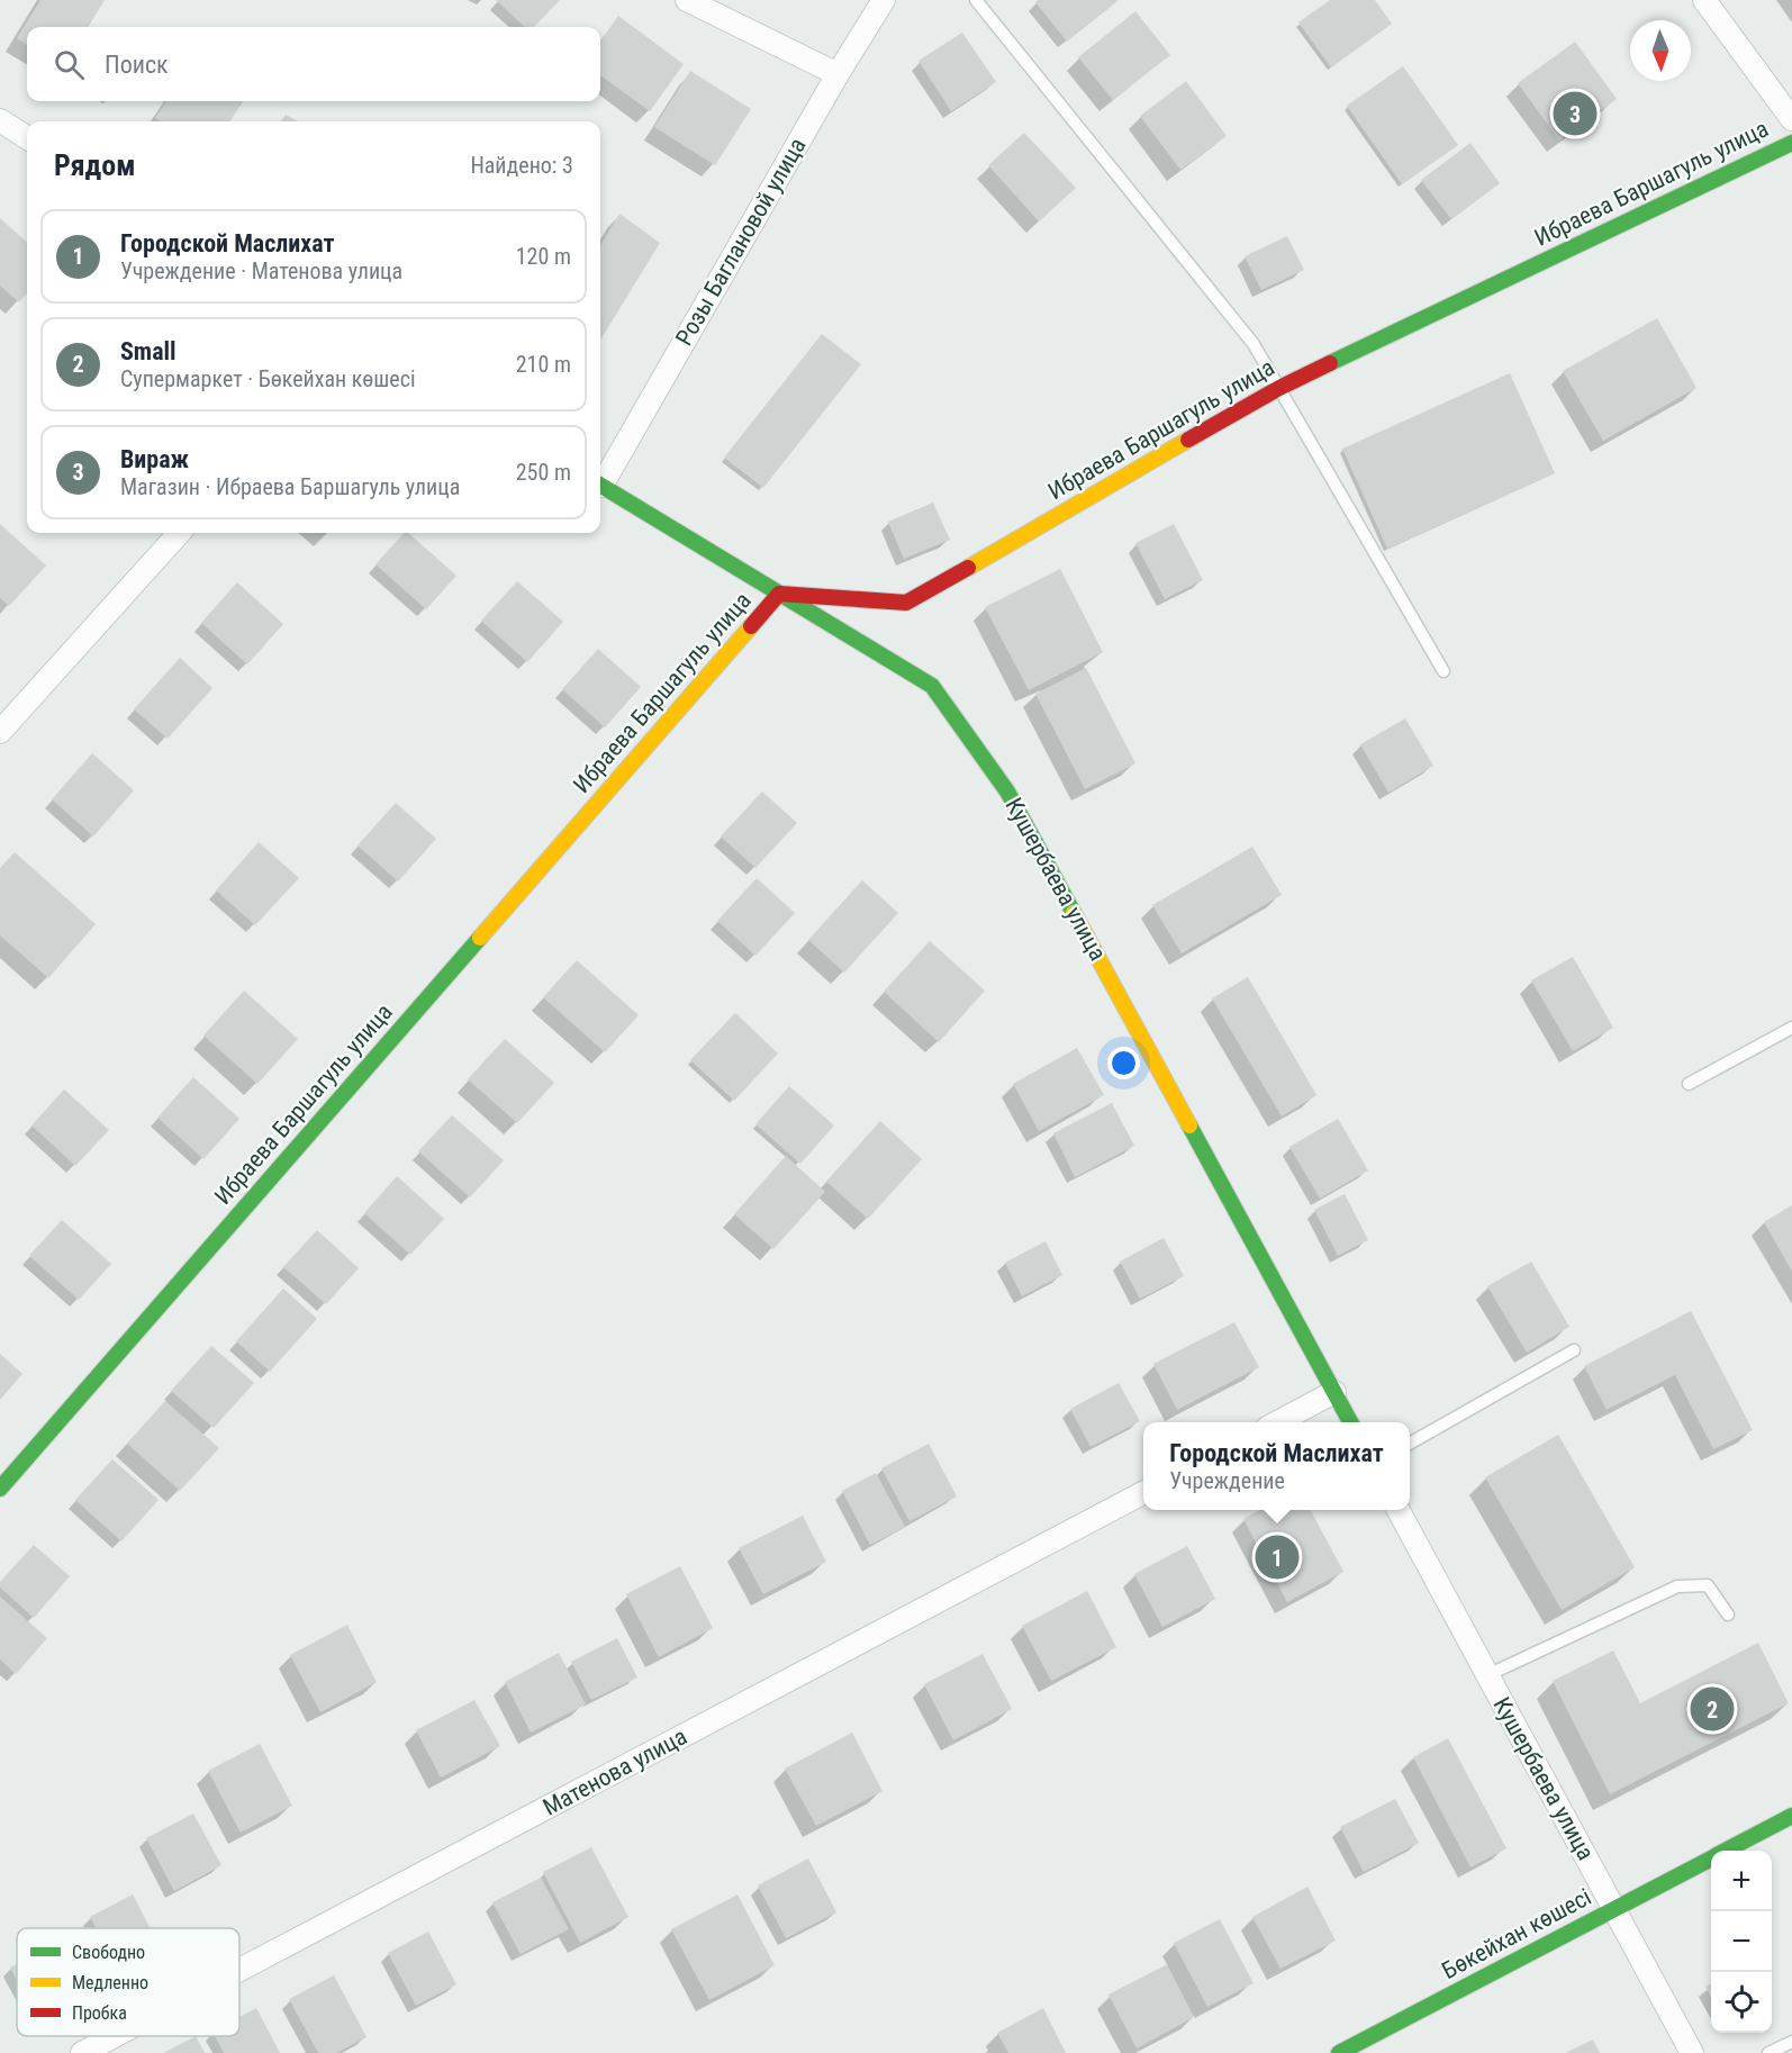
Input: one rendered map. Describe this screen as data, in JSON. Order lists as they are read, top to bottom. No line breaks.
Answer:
{"streets":{"street":["Ибраева Баршагуль улица","Розы Баглановой улица","Кушербаева улица","Матенова улица","Бөкейхан көшесі"]},"crossings":[["Ибраева Баршагуль улица","Кушербаева улица"],["Кушербаева улица","Бөкейхан көшесі"]],"legend":["Свободно","Медленно","Пробка"],"north":"bottom","page":{"search":"Поиск","pins":["3","1","2"],"heading":["Рядом","Найдено: 3"],"list":[{"mark":"1","name":"Городской Маслихат","note":"Учреждение · Матенова улица","value":"120 m"},{"mark":"2","name":"Small","note":"Супермаркет · Бөкейхан көшесі","value":"210 m"},{"mark":"3","name":"Вираж","note":"Магазин · Ибраева Баршагуль улица","value":"250 m"}],"popup":["Городской Маслихат","Учреждение"],"map_buttons":["+","−"]}}
